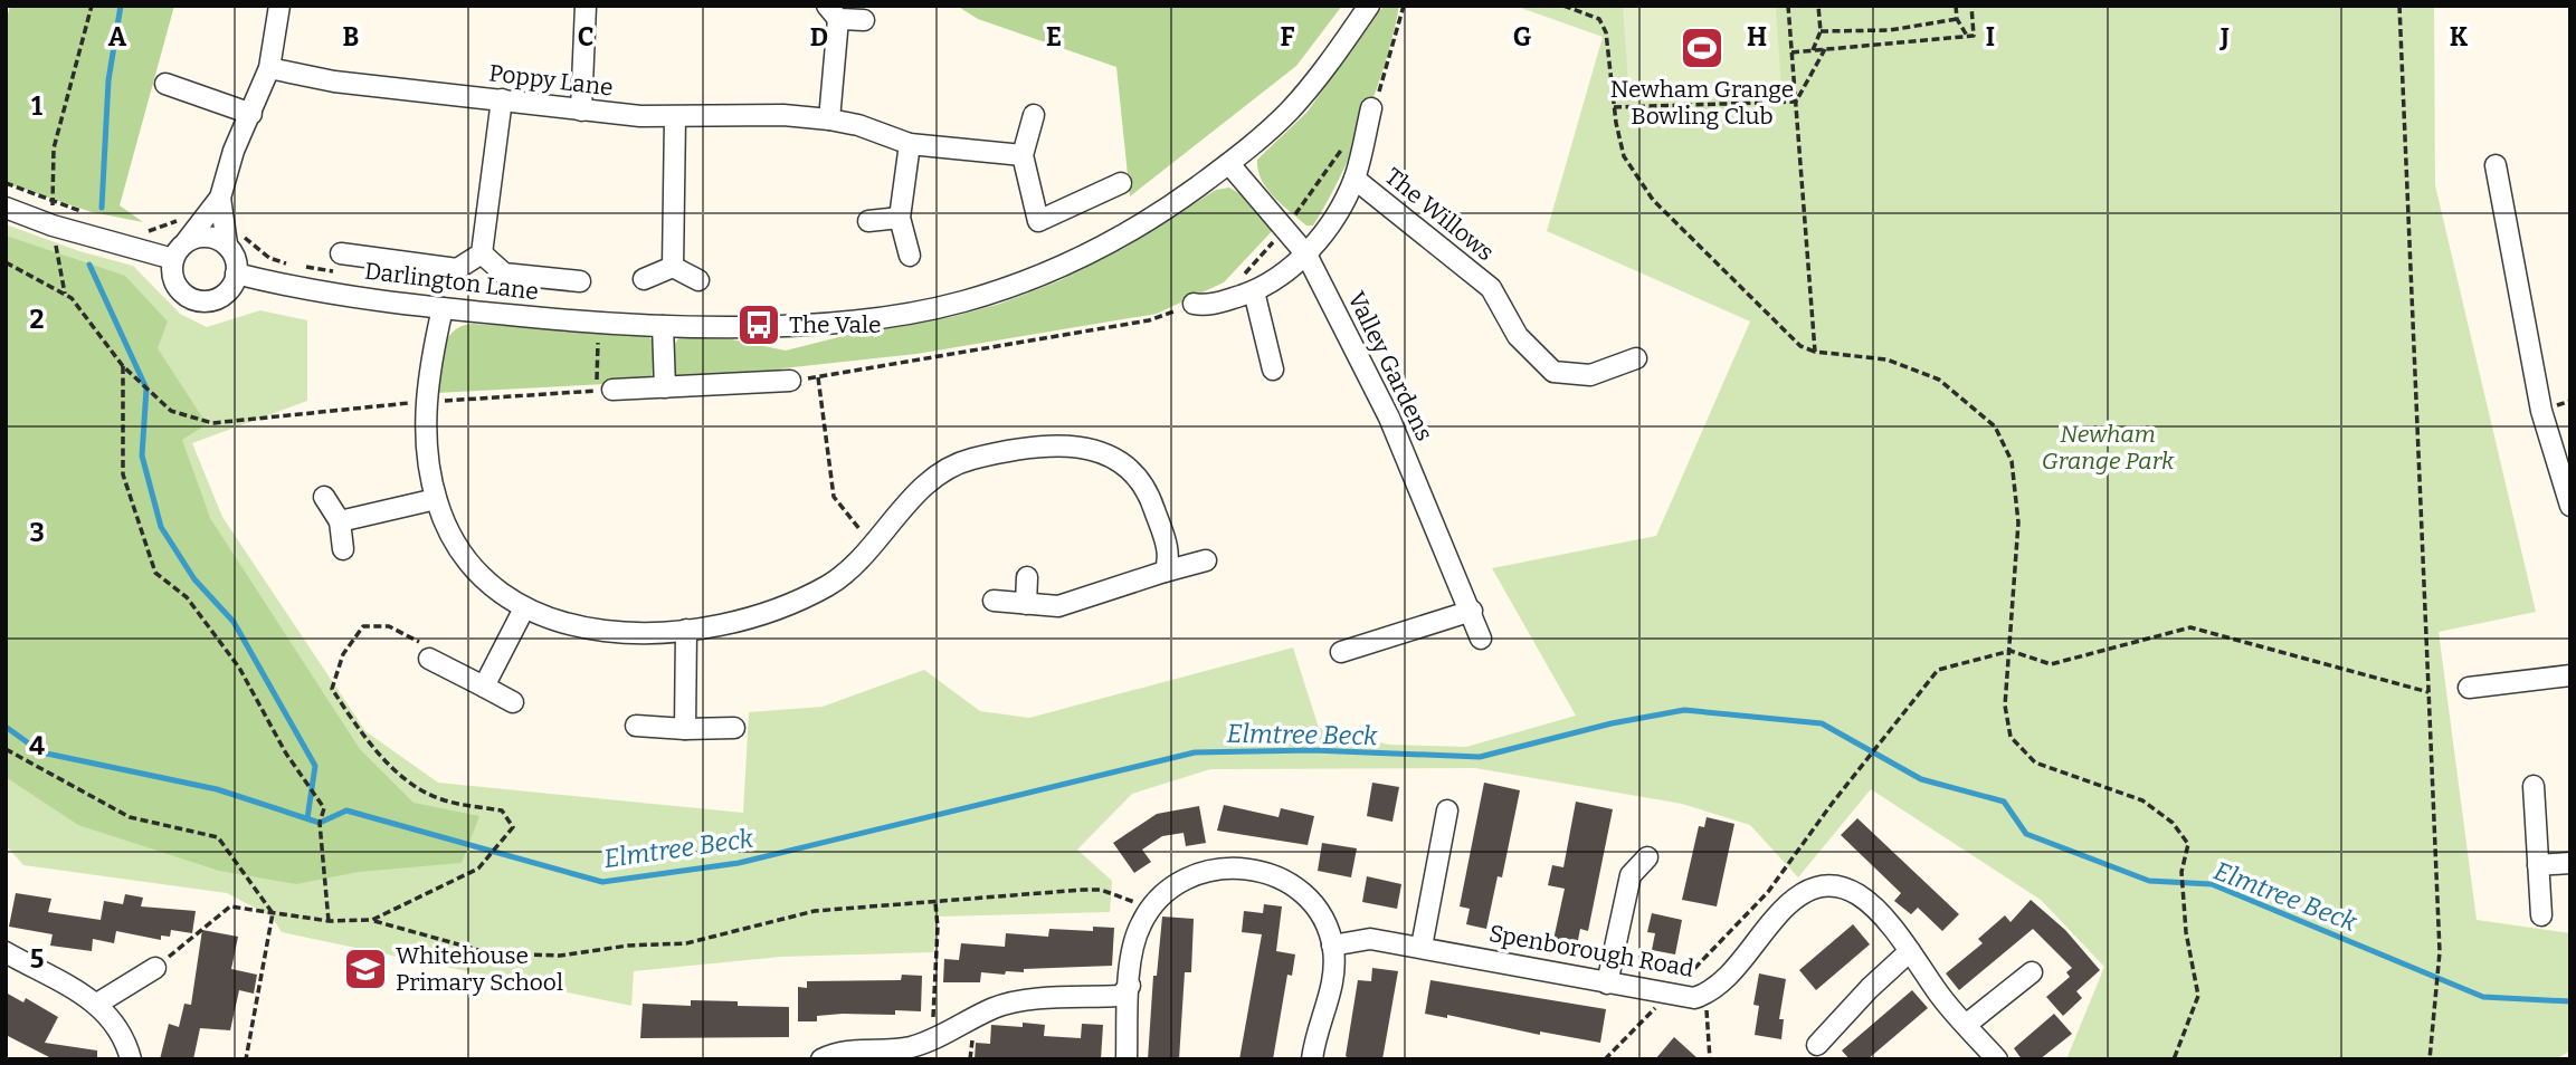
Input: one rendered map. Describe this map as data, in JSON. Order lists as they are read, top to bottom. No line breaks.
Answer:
{"streets":{"street":["Poppy Lane","The Willows","Darlington Lane","Valley Gardens","Spenborough Road"]},"crossings":[["Darlington Lane","Valley Gardens"]],"water":["Elmtree Beck"],"parks":["Newham Grange Park"],"places":{"sports":["Newham Grange Bowling Club"],"bus stop":["The Vale"],"school or university":["Whitehouse Primary School"]},"grid":{"columns":["A","B","C","D","E","F","G","H","I","J","K"],"rows":["1","2","3","4","5"]}}
